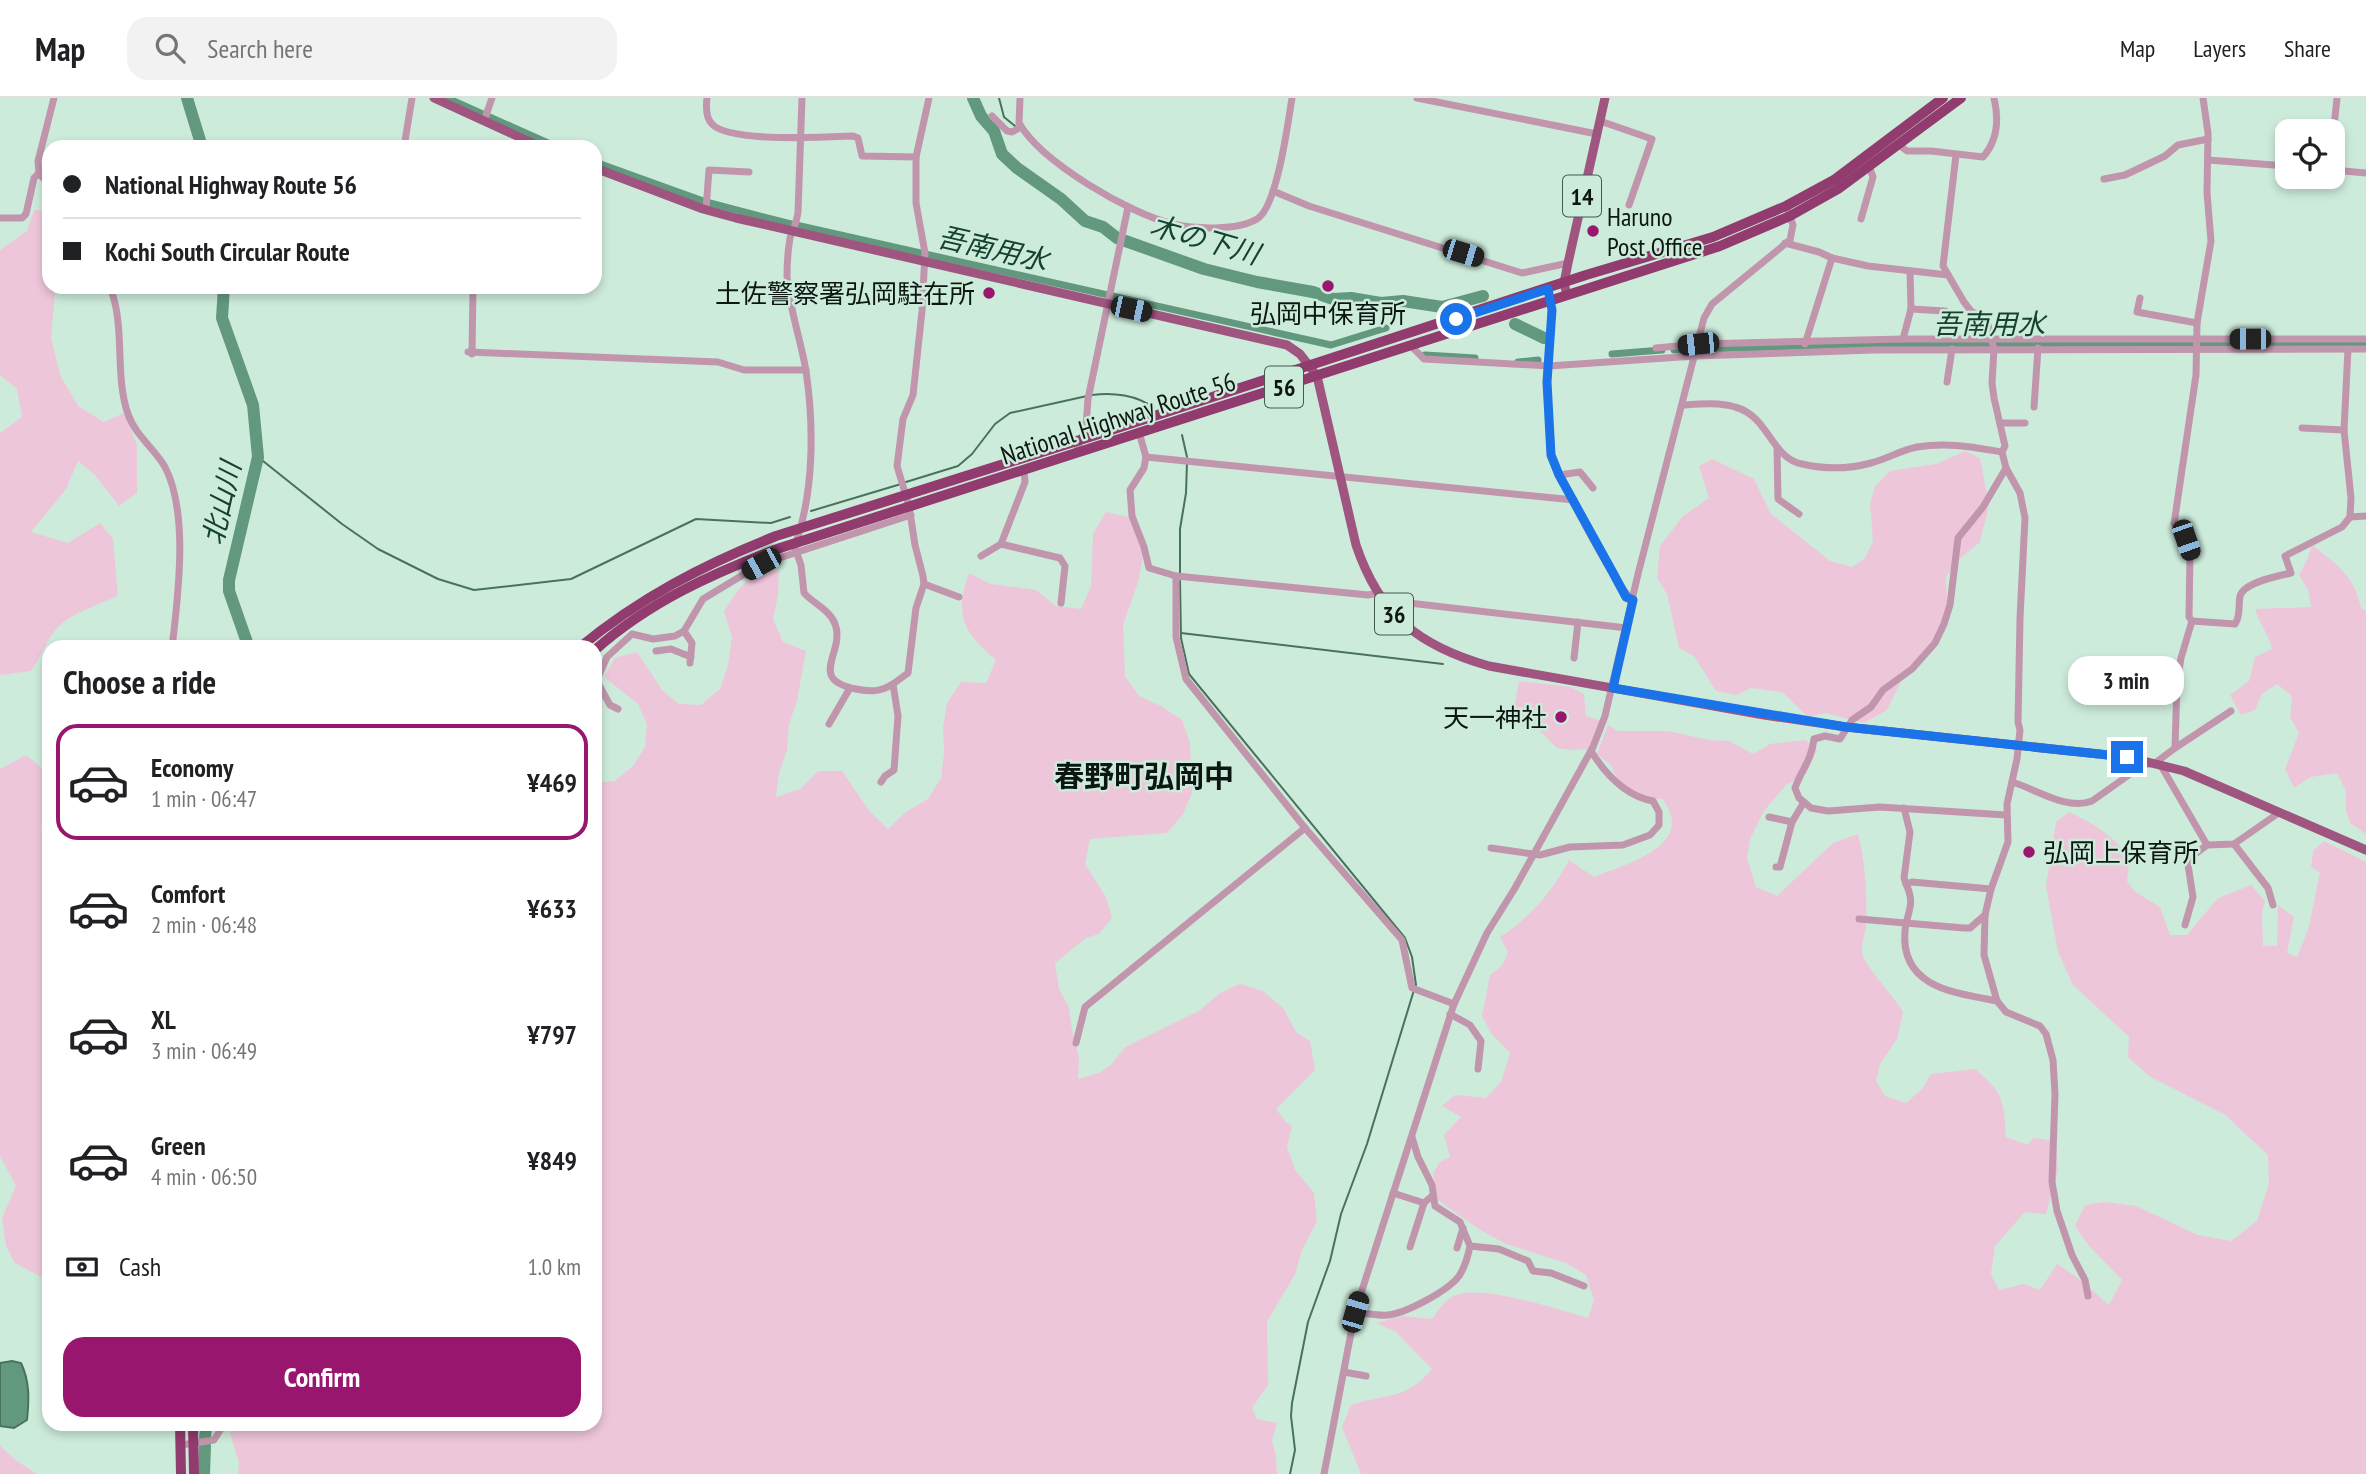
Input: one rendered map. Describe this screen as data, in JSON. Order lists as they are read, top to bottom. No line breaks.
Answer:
{"streets":{"highway":["56","National Highway Route 56"],"main road":["14","36"]},"crossings":[["14","National Highway Route 56"],["National Highway Route 56","36"]],"districts":["春野町弘岡中"],"water":["木の下川","吾南用水","北山川"],"places":["Haruno Post Office","弘岡中保育所","土佐警察署弘岡駐在所","天一神社","弘岡上保育所"],"page":{"header":"Map","search":"Search here","nav":["Map","Layers","Share"],"banner":["National Highway Route 56","Kochi South Circular Route"],"heading":"Choose a ride","bubble":"3 min","list":[{"name":"Economy","note":"1 min · 06:47","value":"¥469"},{"name":"Comfort","note":"2 min · 06:48","value":"¥633"},{"name":"XL","note":"3 min · 06:49","value":"¥797"},{"name":"Green","note":"4 min · 06:50","value":"¥849"}],"pay":["Cash","1.0 km"],"buttons":"Confirm"}}
